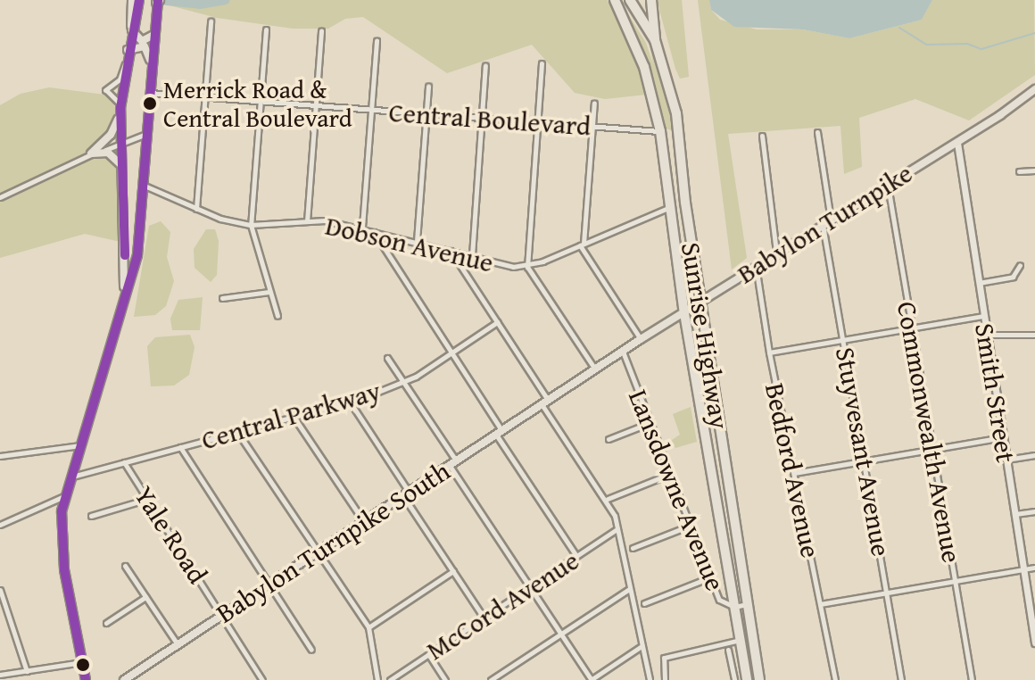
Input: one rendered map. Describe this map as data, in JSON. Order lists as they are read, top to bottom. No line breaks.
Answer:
{"streets":{"highway":["Sunrise Highway"],"main road":["Babylon Turnpike","Babylon Turnpike South"],"street":["Central Boulevard","Dobson Avenue","Smith Street","Central Parkway","Commonwealth Avenue","Stuyvesant Avenue","Bedford Avenue","Lansdowne Avenue","Yale Road","McCord Avenue"]},"crossings":[["Central Boulevard","Sunrise Highway"],["Babylon Turnpike","Sunrise Highway"],["Babylon Turnpike","Smith Street"],["Babylon Turnpike","Commonwealth Avenue"],["Babylon Turnpike","Stuyvesant Avenue"],["Babylon Turnpike","Bedford Avenue"],["Babylon Turnpike","Lansdowne Avenue"],["Babylon Turnpike","Babylon Turnpike South"],["Dobson Avenue","Sunrise Highway"],["Sunrise Highway","Lansdowne Avenue"],["Central Parkway","Yale Road"],["Yale Road","Babylon Turnpike South"]],"places":["Merrick Road & Central Boulevard"]}
